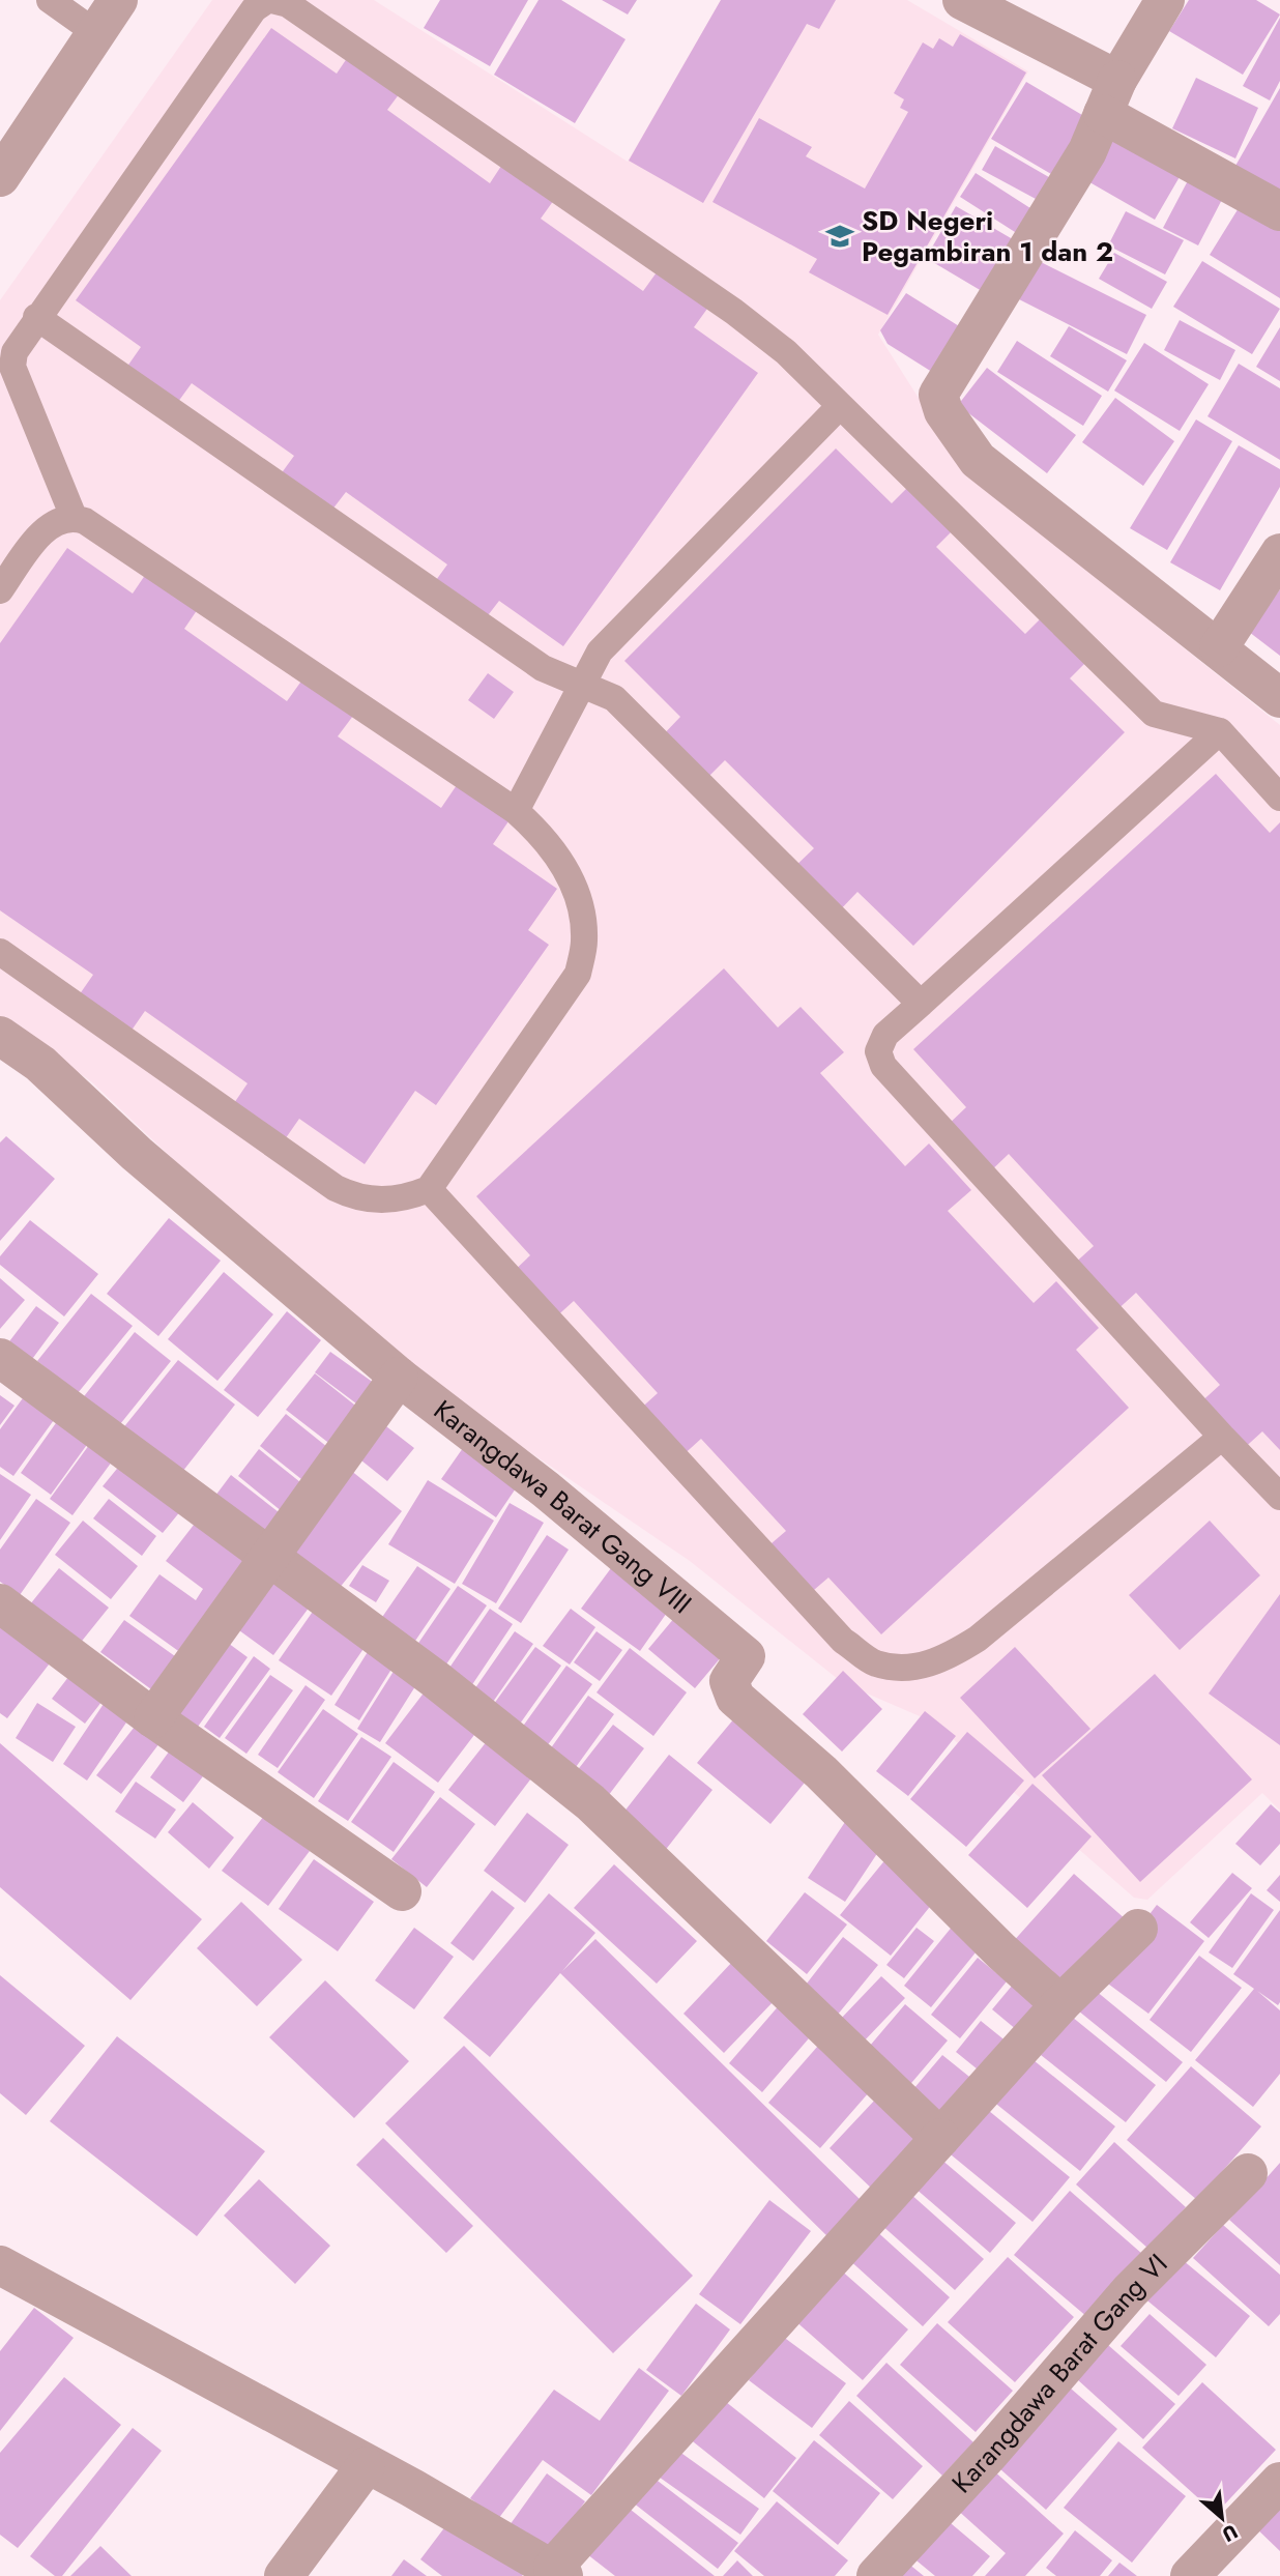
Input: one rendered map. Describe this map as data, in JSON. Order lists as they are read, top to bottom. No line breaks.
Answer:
{"streets":{"street":["Karangdawa Barat Gang VIII","Karangdawa Barat Gang VI"]},"places":{"school or university":["SD Negeri Pegambiran 1 dan 2"]},"north":"bottom right"}
